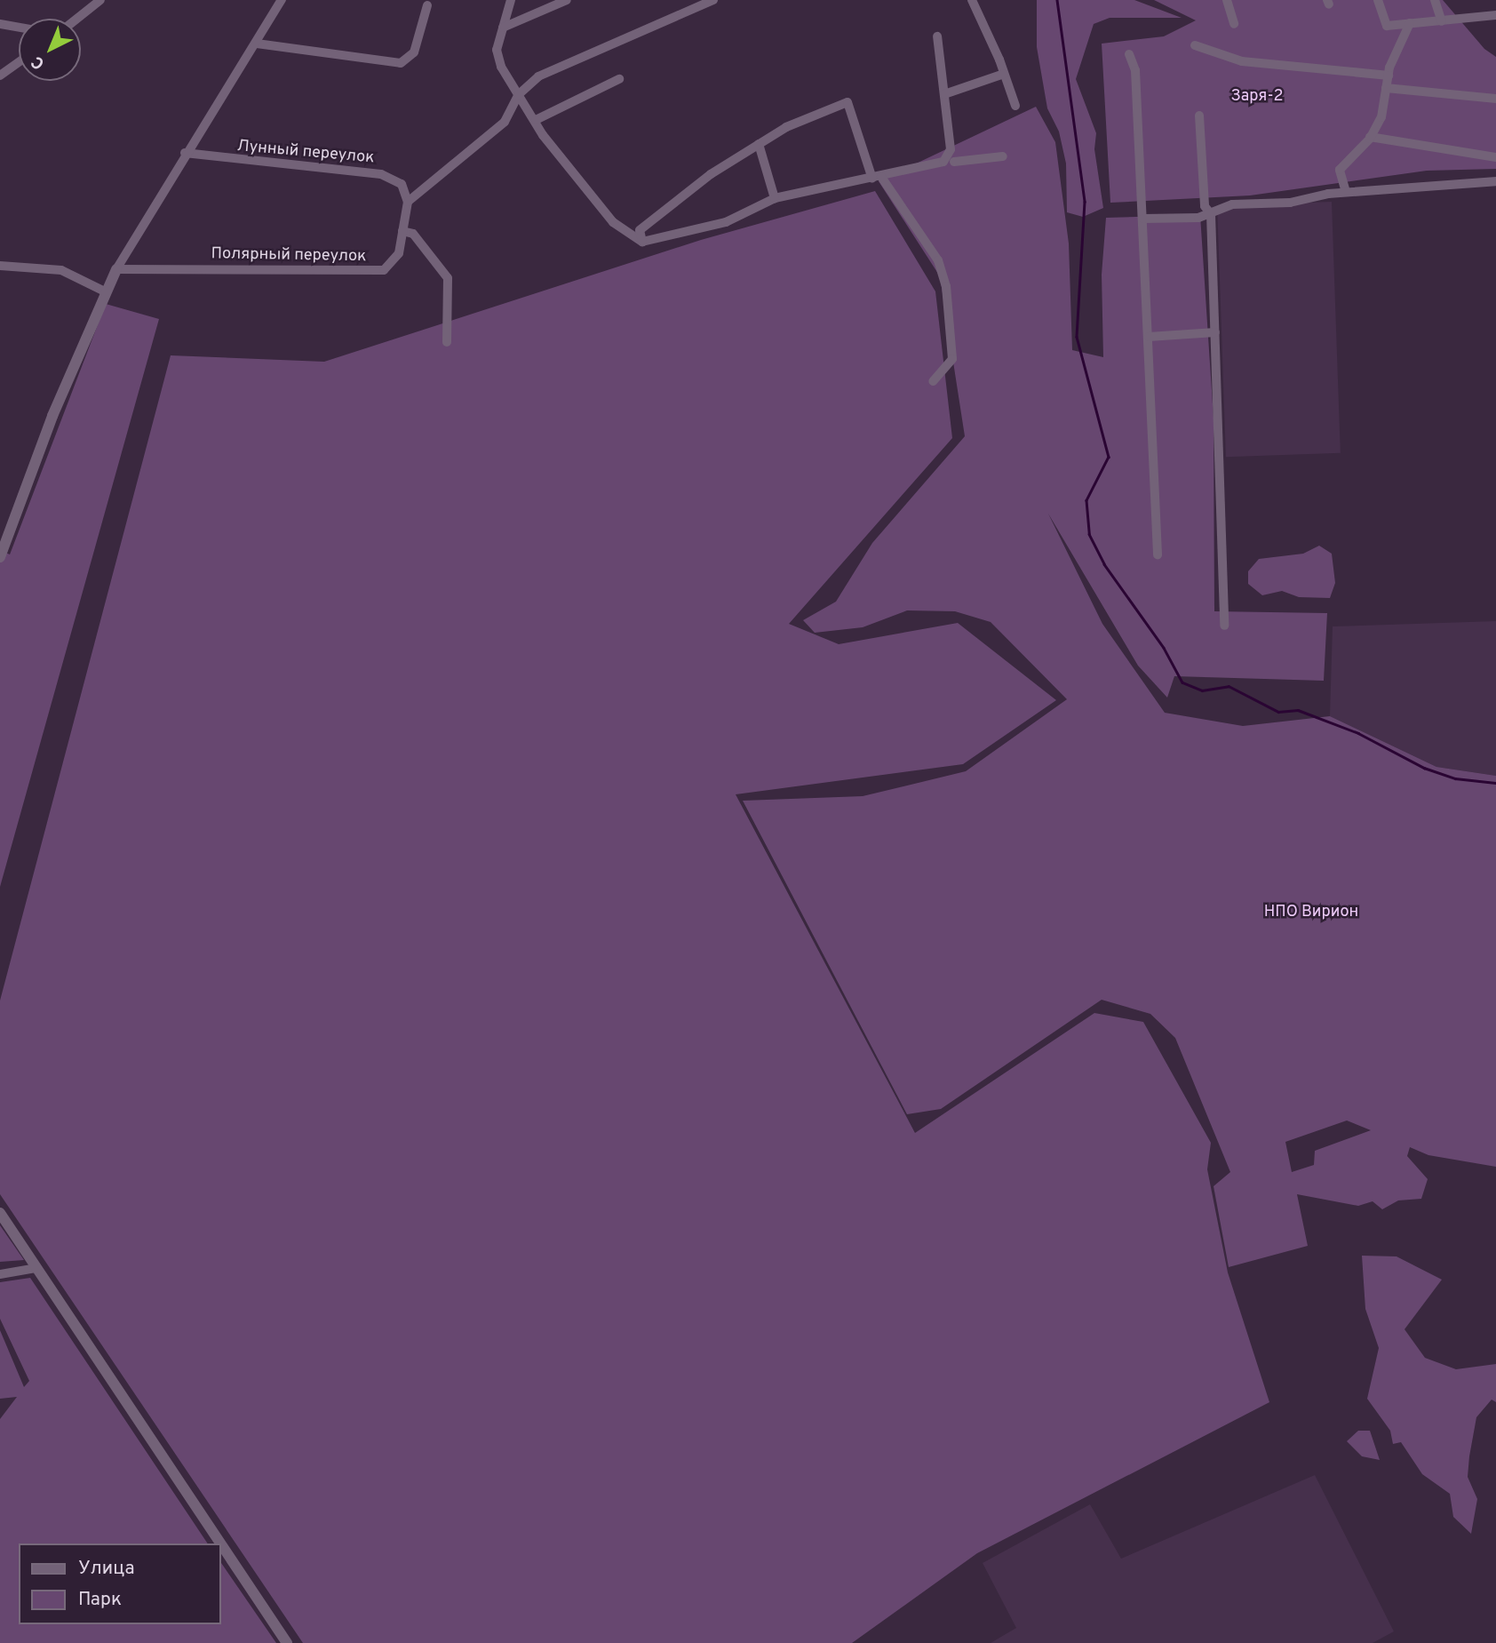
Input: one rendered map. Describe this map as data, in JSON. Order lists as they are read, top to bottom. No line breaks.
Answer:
{"streets":{"street":["Лунный переулок","Полярный переулок"]},"crossings":[["Лунный переулок","Полярный переулок"]],"parks":["Заря-2","НПО Вирион"],"legend":["Улица","Парк"],"north":"bottom left"}
